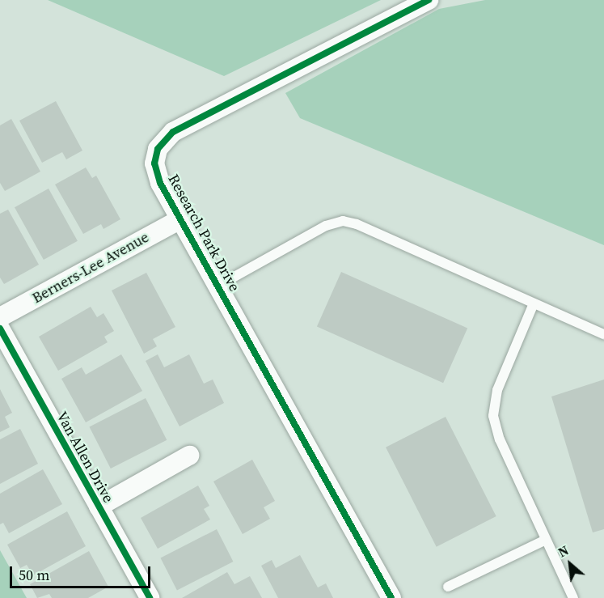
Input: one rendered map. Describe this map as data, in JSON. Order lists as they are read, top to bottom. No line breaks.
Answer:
{"streets":{"street":["Research Park Drive","Berners-Lee Avenue","Van Allen Drive"]},"crossings":[["Research Park Drive","Berners-Lee Avenue"]],"scale_bar":"50 m","north":"top left"}
